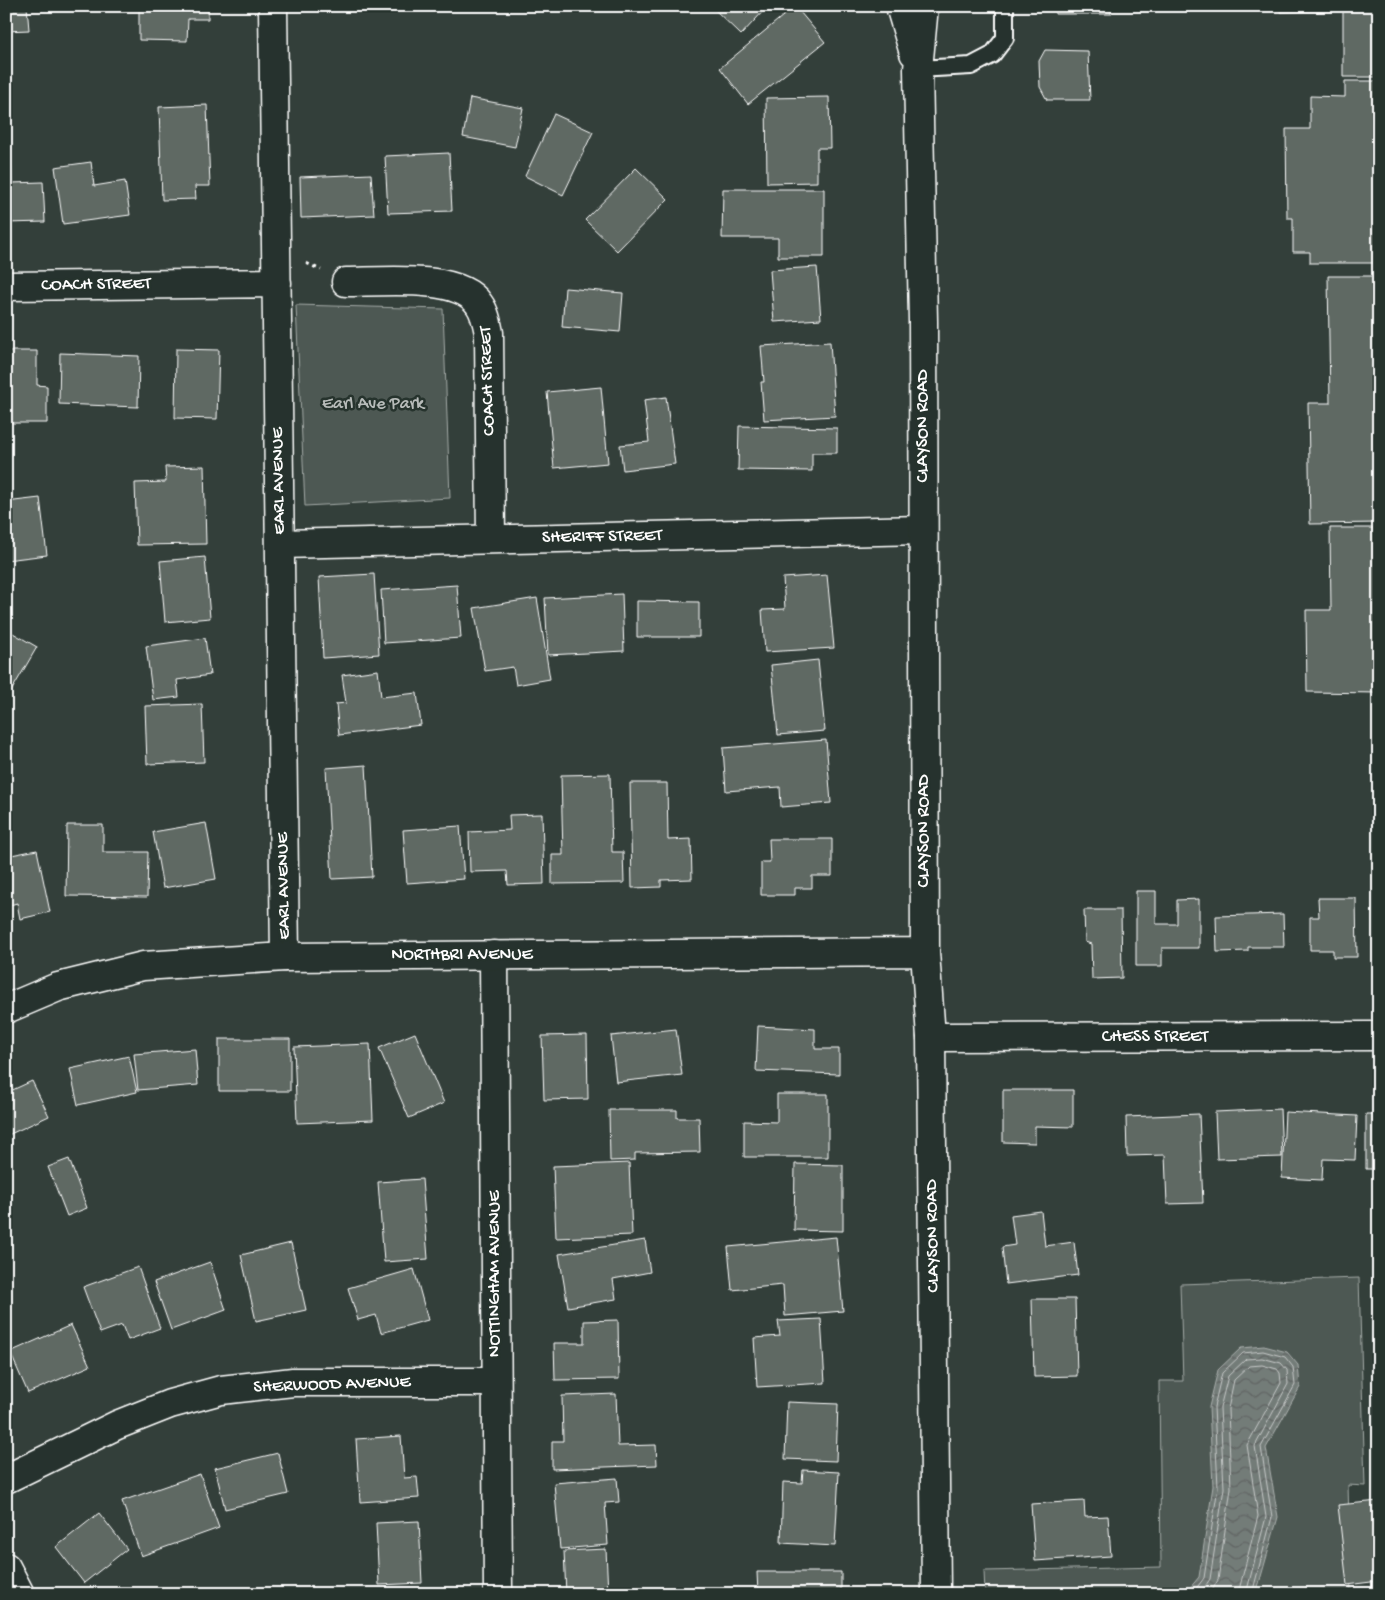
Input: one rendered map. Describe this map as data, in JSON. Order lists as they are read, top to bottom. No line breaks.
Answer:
{"streets":{"street":["COACH STREET","CLAYSON ROAD","EARL AVENUE","SHERIFF STREET","NORTHBRI AVENUE","CHESS STREET","NOTTINGHAM AVENUE","SHERWOOD AVENUE"]},"crossings":[["COACH STREET","EARL AVENUE"],["COACH STREET","SHERIFF STREET"],["CLAYSON ROAD","SHERIFF STREET"],["CLAYSON ROAD","NORTHBRI AVENUE"],["CLAYSON ROAD","CHESS STREET"],["EARL AVENUE","SHERIFF STREET"],["EARL AVENUE","NORTHBRI AVENUE"],["NORTHBRI AVENUE","NOTTINGHAM AVENUE"],["NOTTINGHAM AVENUE","SHERWOOD AVENUE"]],"parks":["Earl Ave Park"]}
